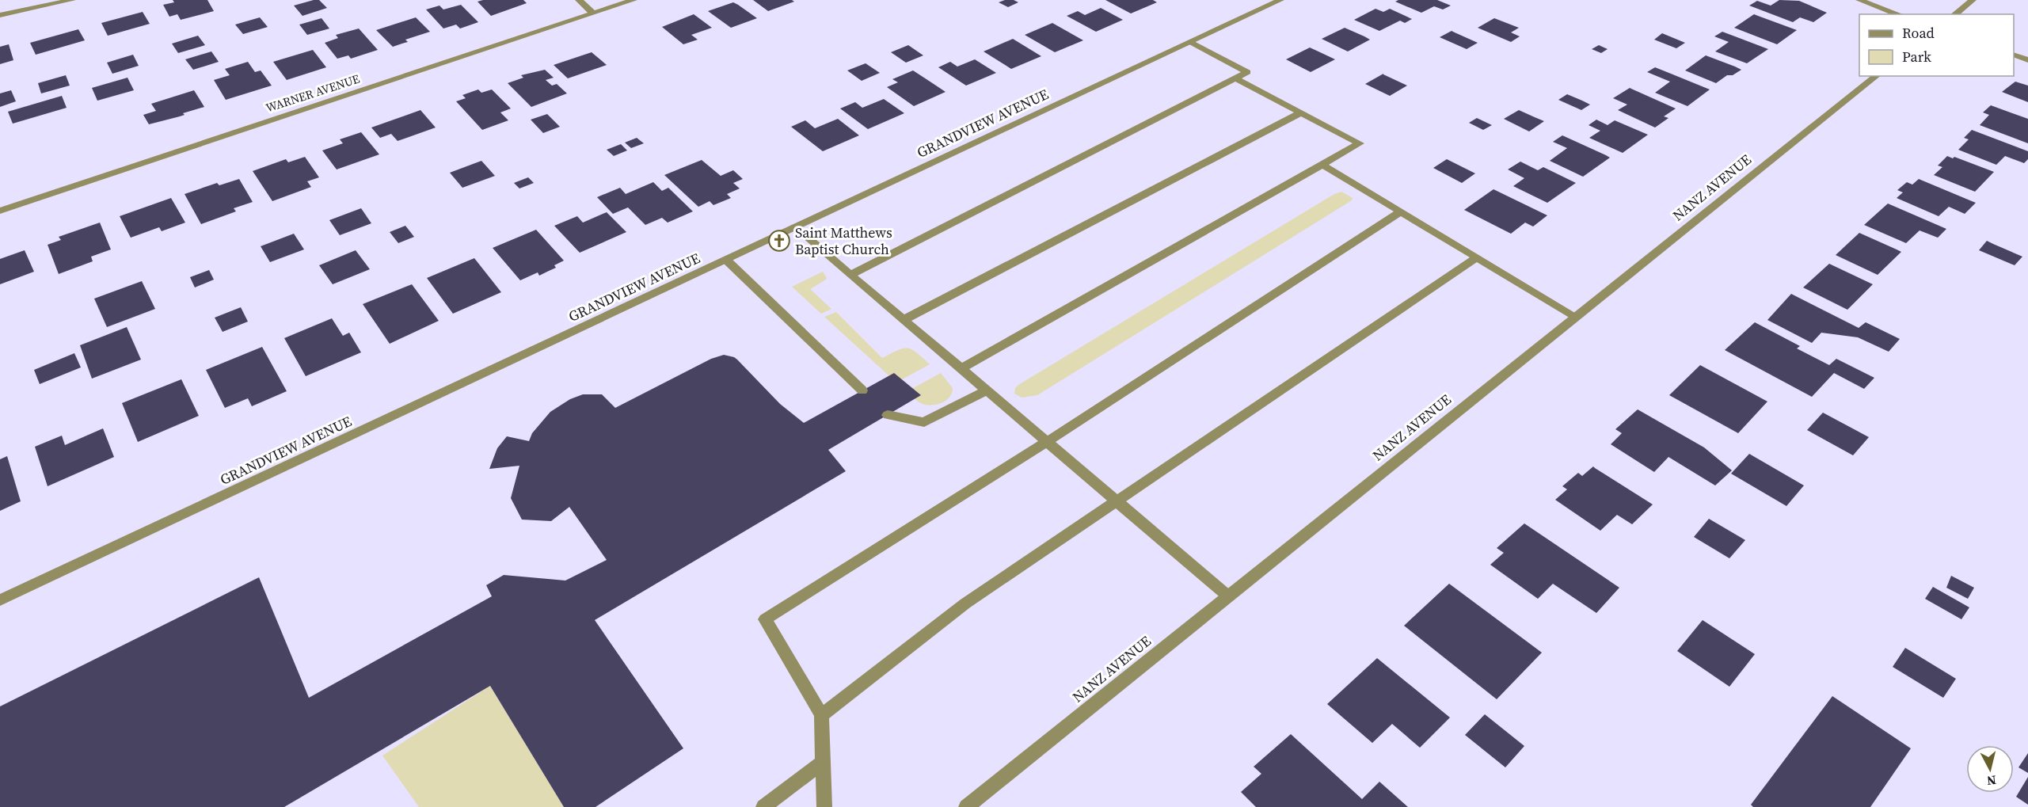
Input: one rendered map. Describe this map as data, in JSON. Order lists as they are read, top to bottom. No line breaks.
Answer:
{"streets":{"street":["WARNER AVENUE","GRANDVIEW AVENUE","NANZ AVENUE"]},"places":{"church":["Saint Matthews Baptist Church"]},"legend":["Road","Park"],"north":"bottom"}
